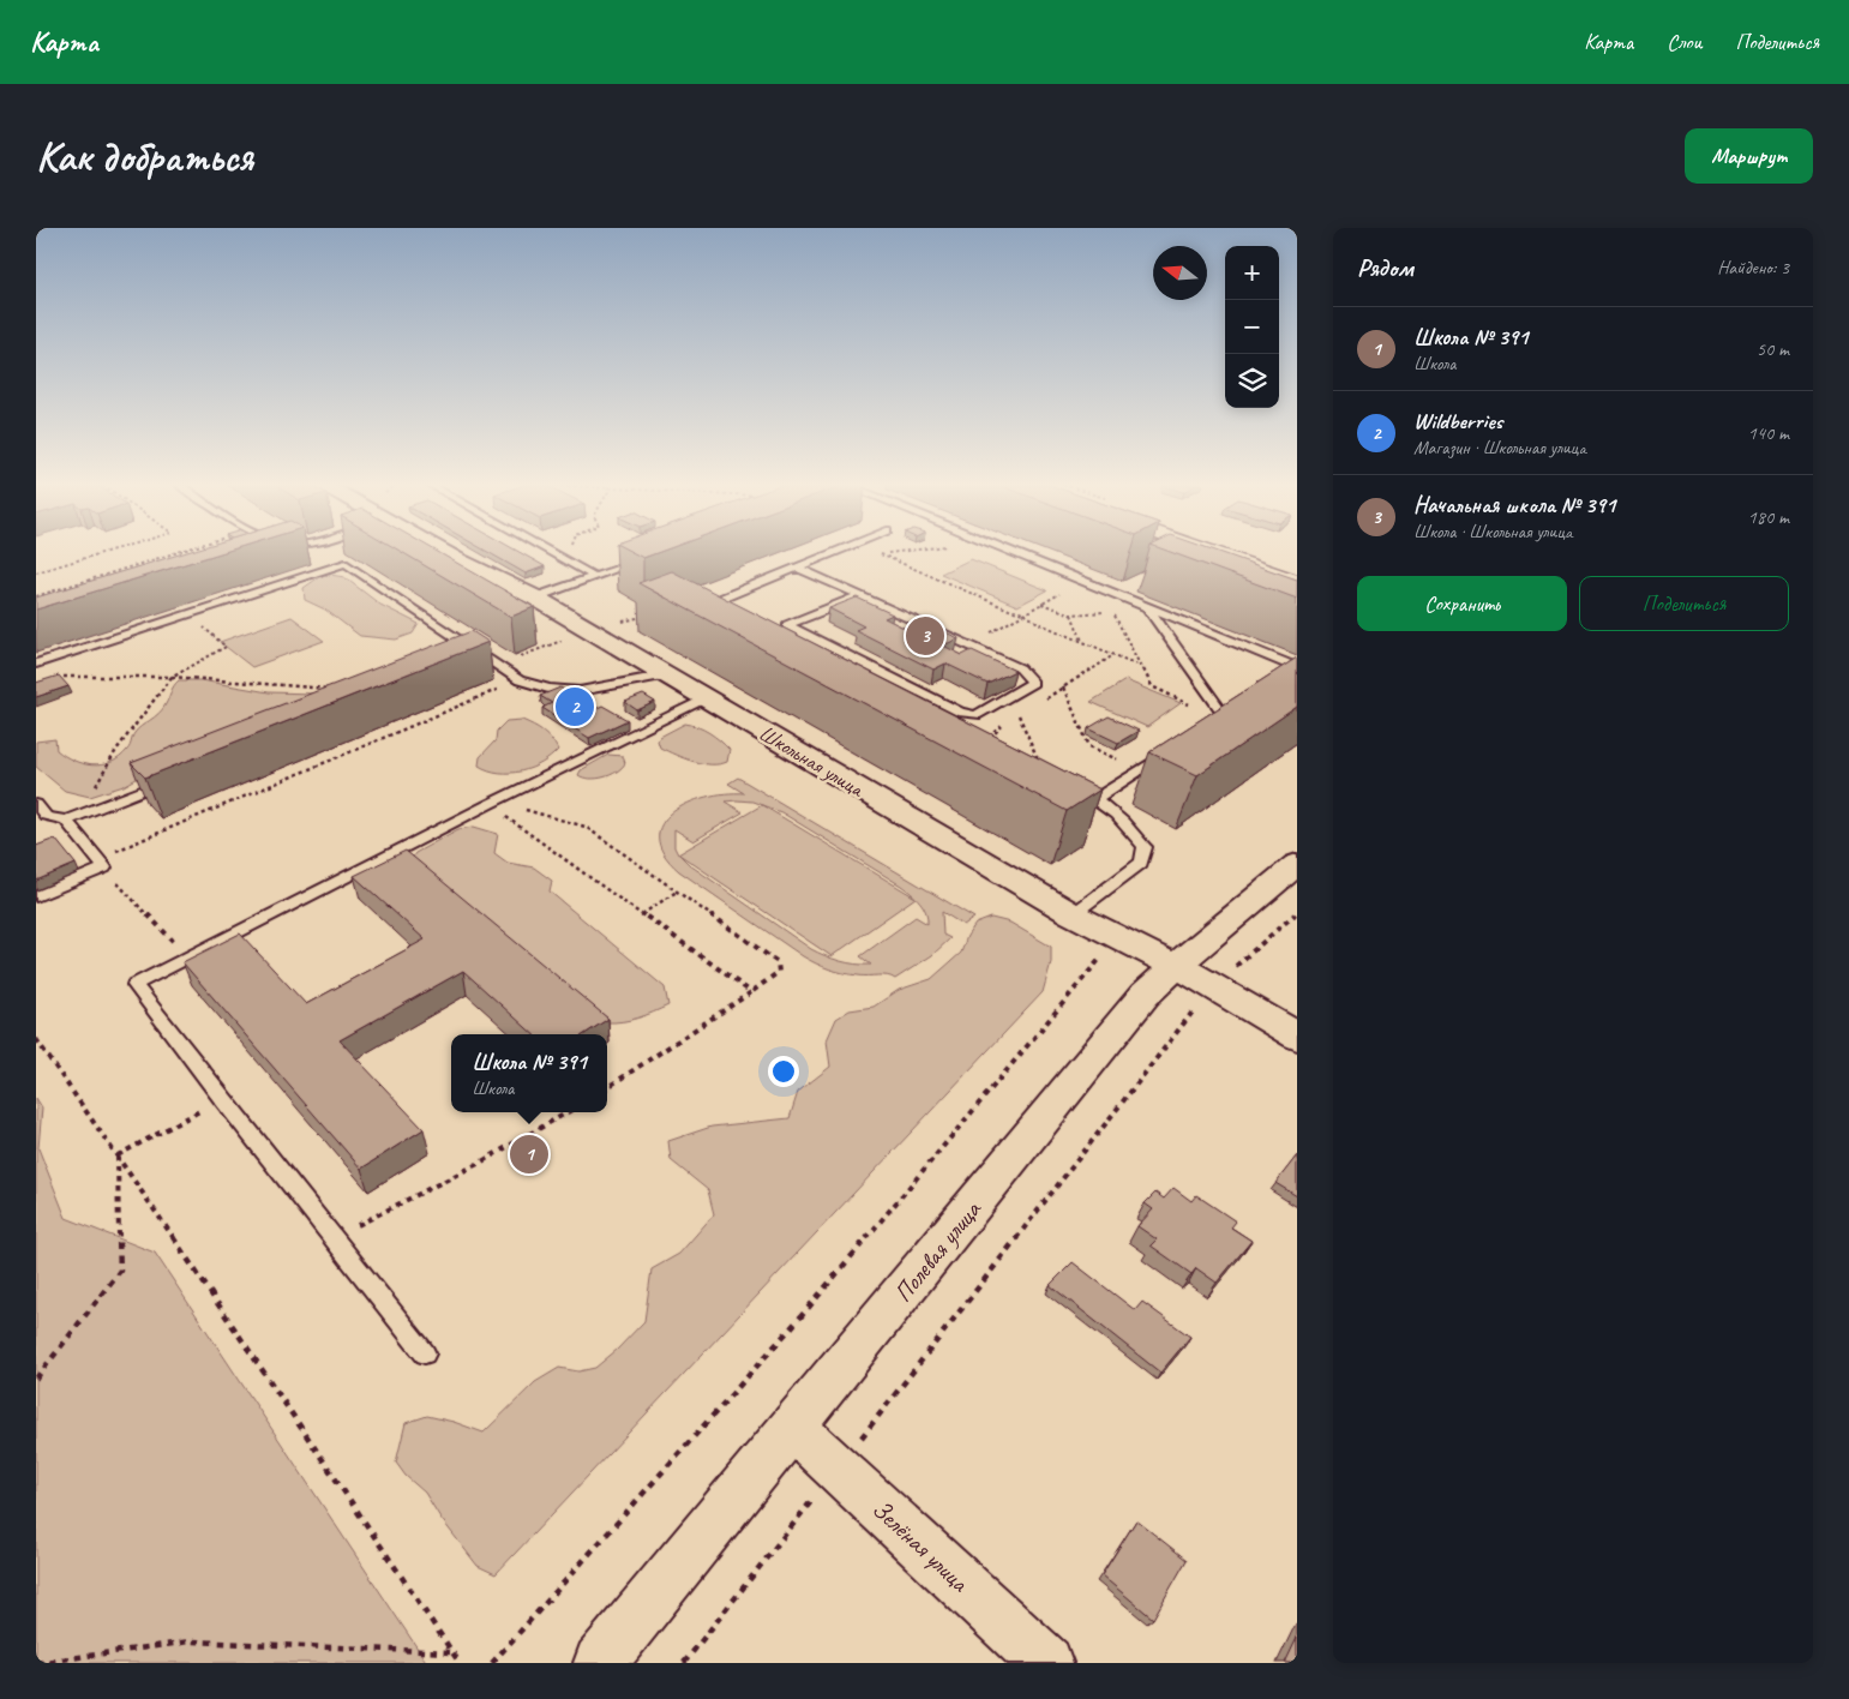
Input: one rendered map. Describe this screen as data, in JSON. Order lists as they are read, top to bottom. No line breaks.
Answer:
{"streets":{"street":["Школьная улица","Полевая улица","Зелёная улица"]},"crossings":[["Школьная улица","Полевая улица"],["Полевая улица","Зелёная улица"]],"north":"left","page":{"header":"Карта","nav":["Карта","Слои","Поделиться"],"buttons":["Маршрут",["Сохранить","Поделиться"]],"title":"Как добраться","heading":["Рядом","Найдено: 3"],"map_buttons":["+","−"],"list":[{"mark":"1","name":"Школа № 391","note":"Школа","value":"50 m"},{"mark":"2","name":"Wildberries","note":"Магазин · Школьная улица","value":"140 m"},{"mark":"3","name":"Начальная школа № 391","note":"Школа · Школьная улица","value":"180 m"}],"pins":["3","2","1"],"popup":["Школа № 391","Школа"]}}
